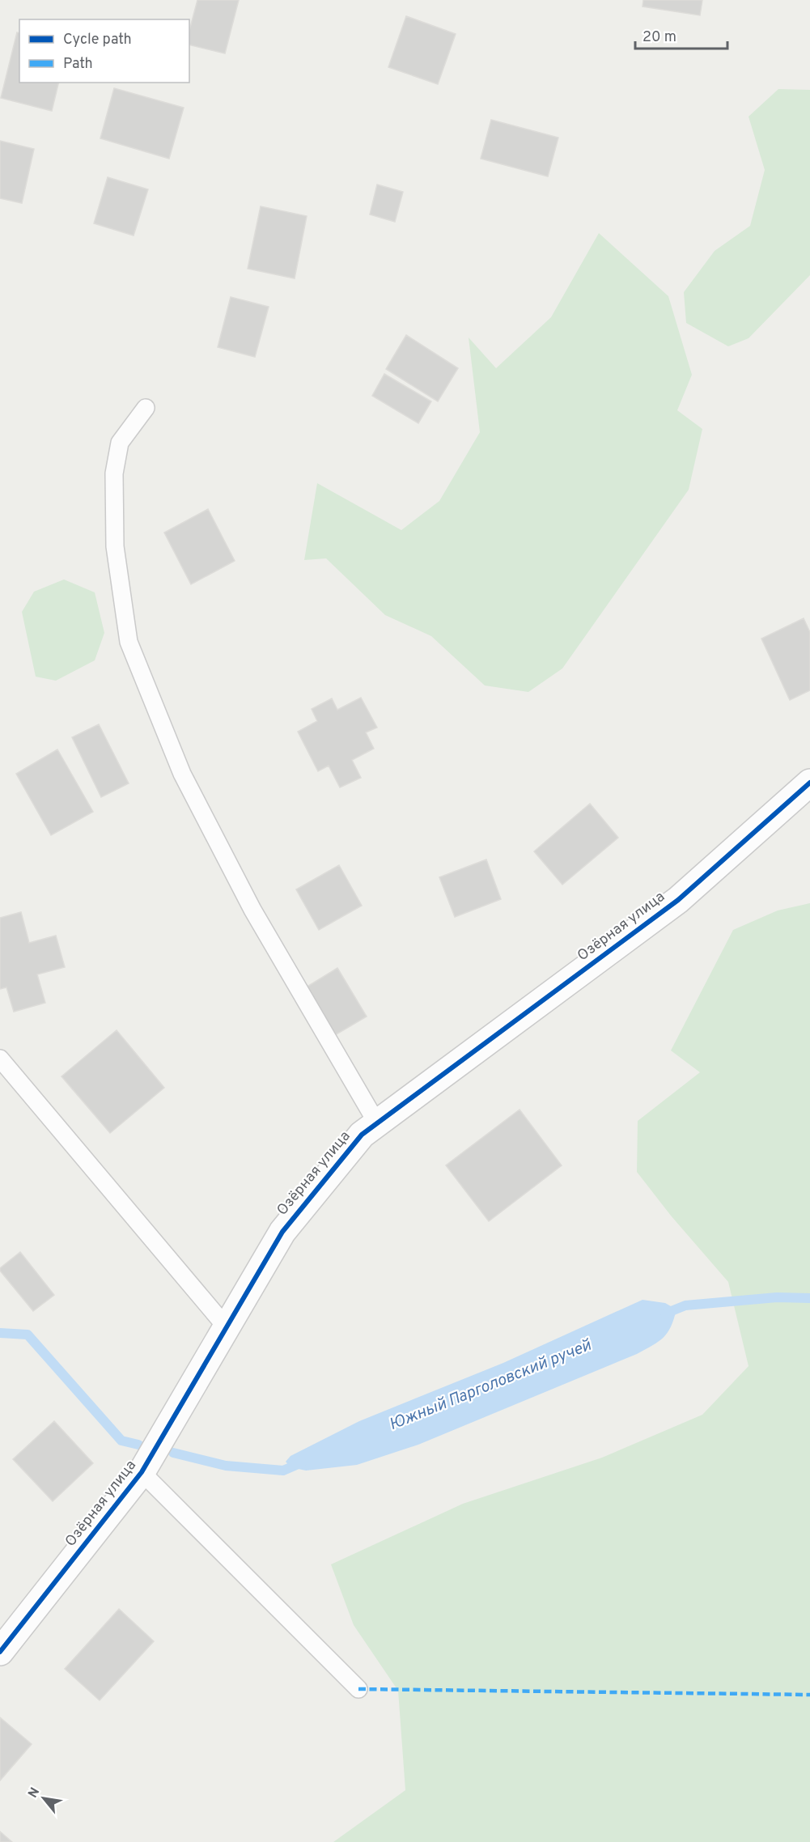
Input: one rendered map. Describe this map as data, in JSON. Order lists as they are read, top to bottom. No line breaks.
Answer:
{"streets":{"street":["Озёрная улица"]},"water":["Южный Парголовский ручей"],"legend":["Cycle path","Path"],"scale_bar":"20 m","north":"top left"}
